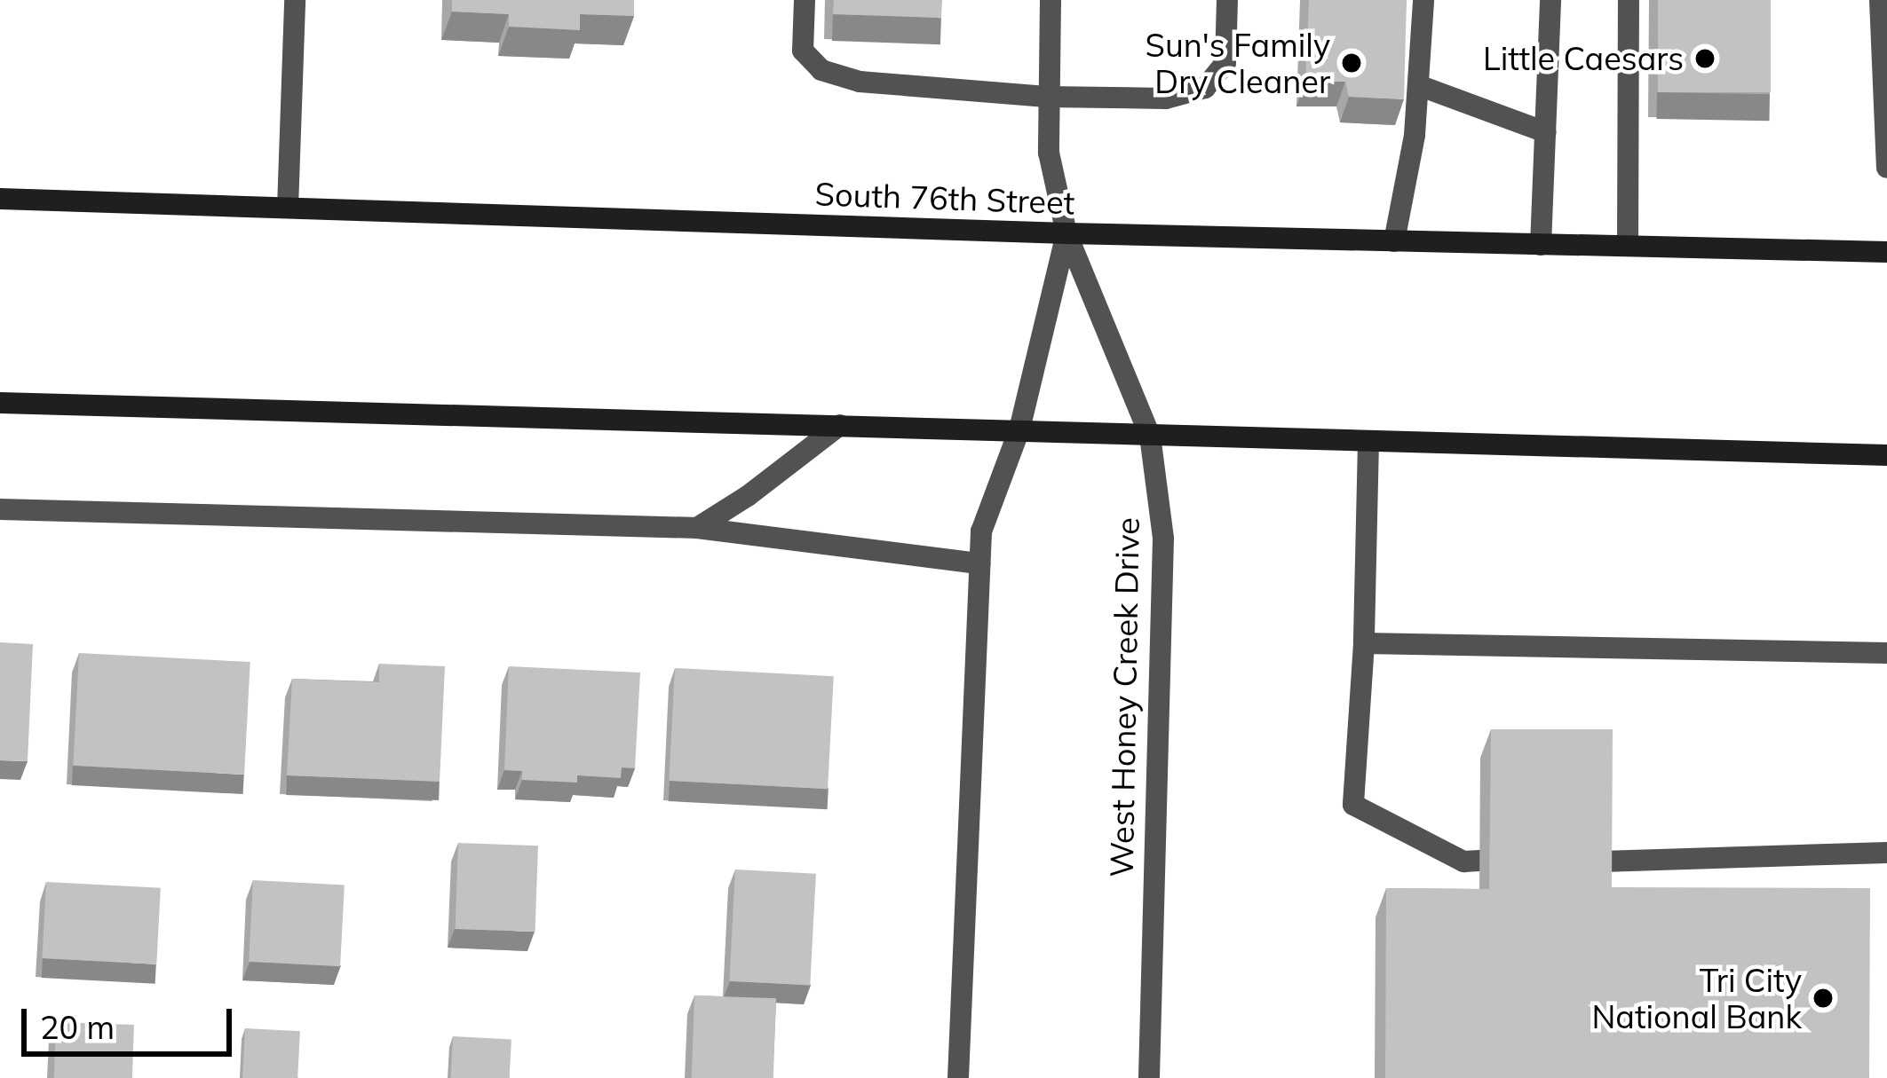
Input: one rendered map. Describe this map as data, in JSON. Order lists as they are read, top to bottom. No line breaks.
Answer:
{"streets":{"main road":["South 76th Street"],"street":["West Honey Creek Drive"]},"crossings":[["South 76th Street","West Honey Creek Drive"]],"places":["Little Caesars","Sun's Family Dry Cleaner","Tri City National Bank"],"scale_bar":"20 m"}
